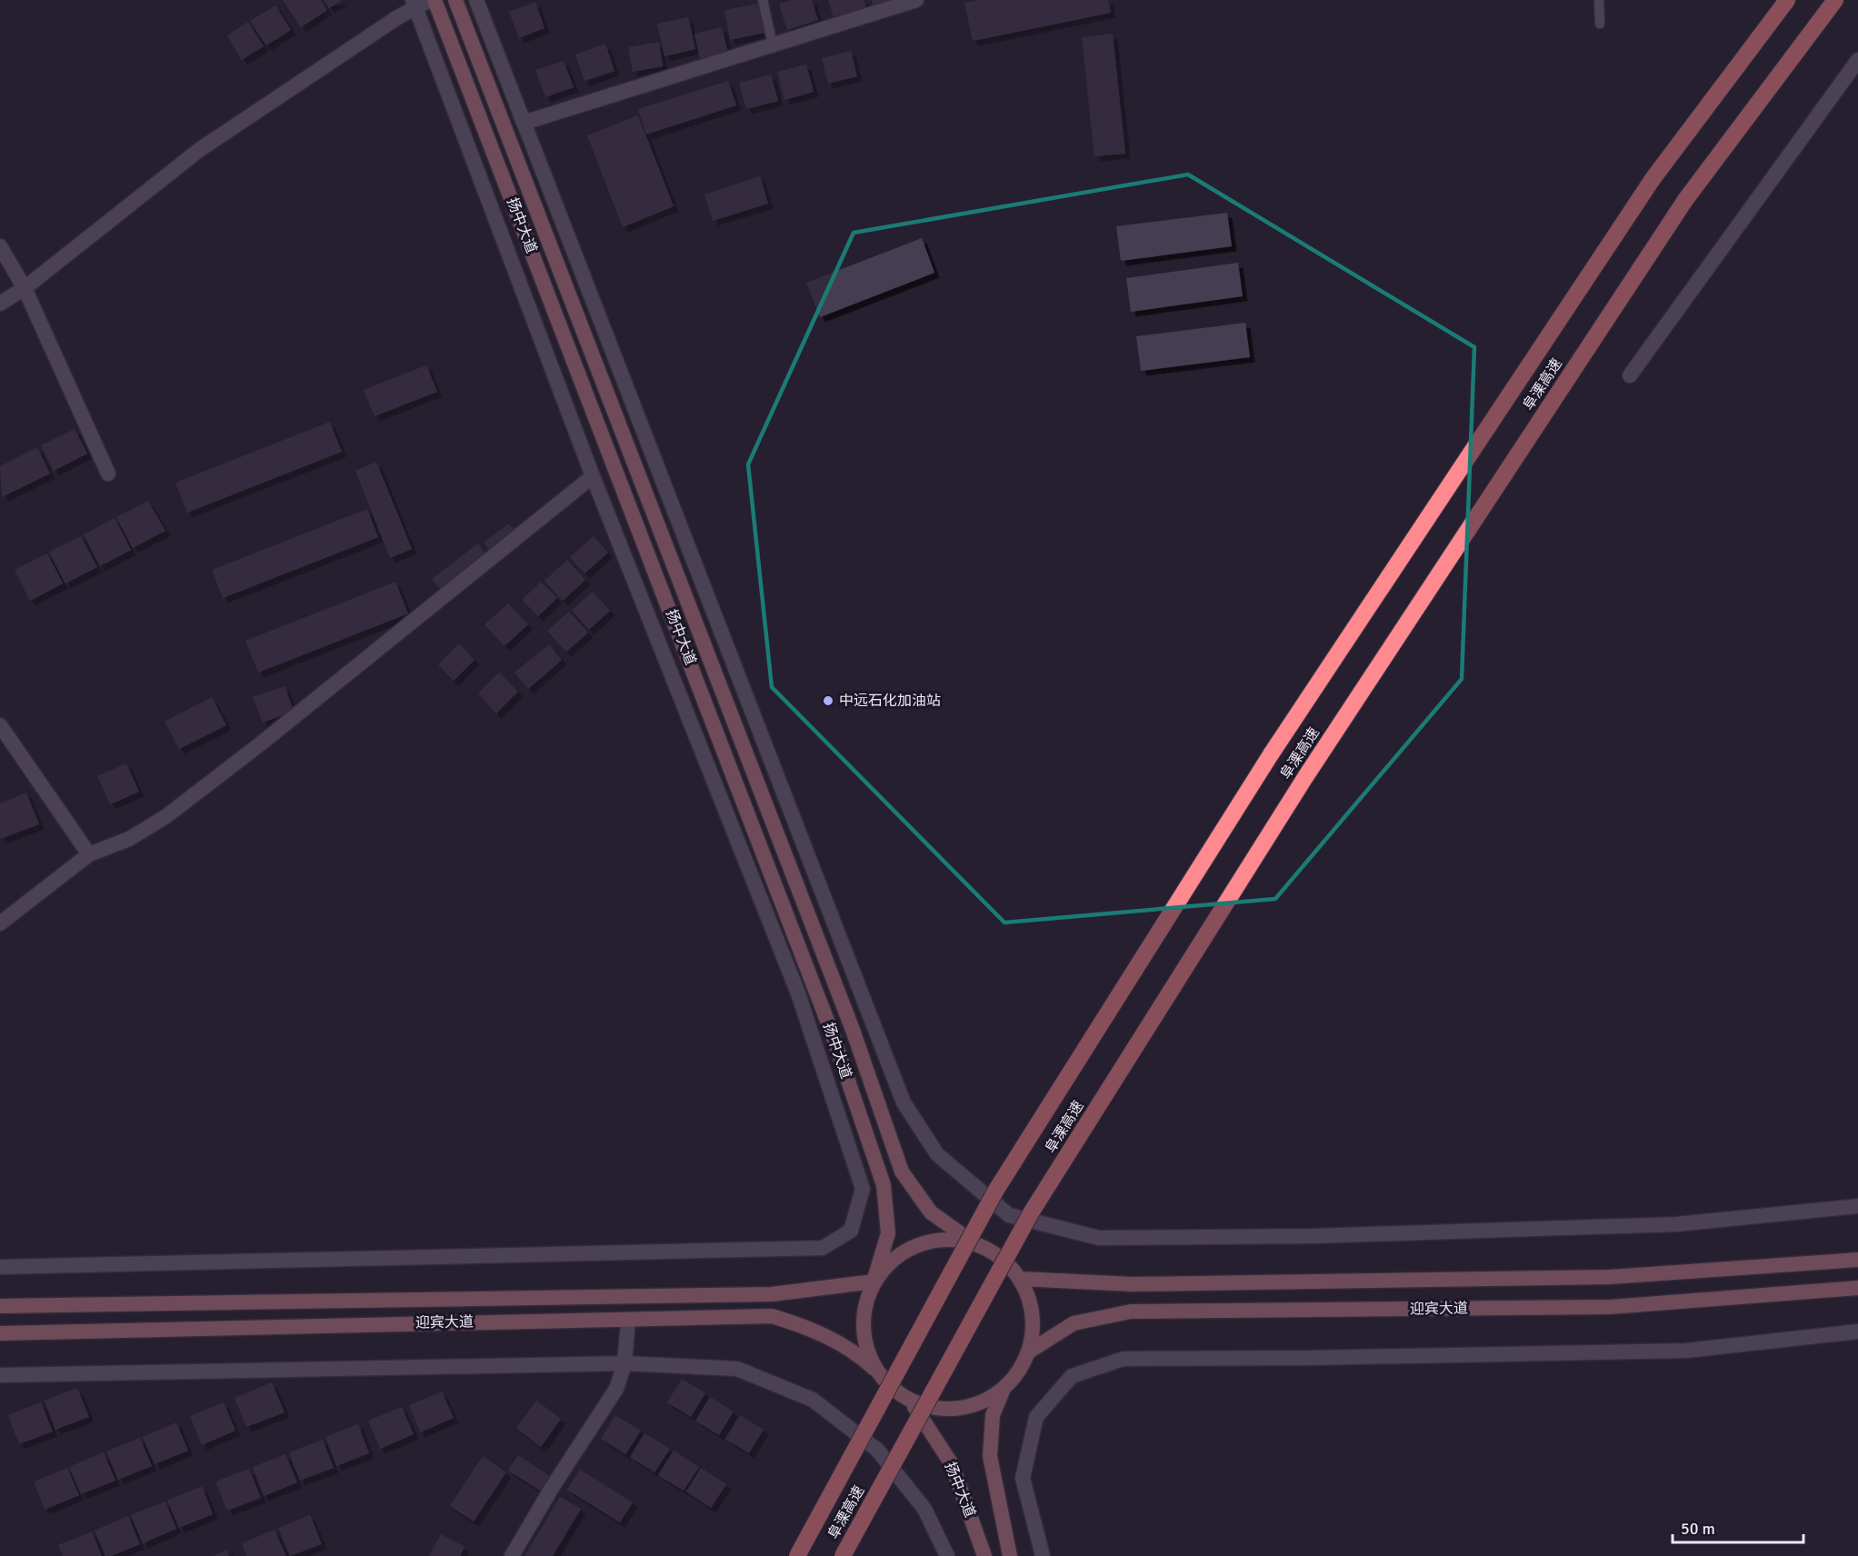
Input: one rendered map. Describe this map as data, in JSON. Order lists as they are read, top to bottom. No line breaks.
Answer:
{"streets":{"highway":["阜溧高速"],"main road":["扬中大道","迎宾大道"]},"crossings":[["扬中大道","迎宾大道"]],"places":["中远石化加油站"],"scale_bar":"50 m"}
